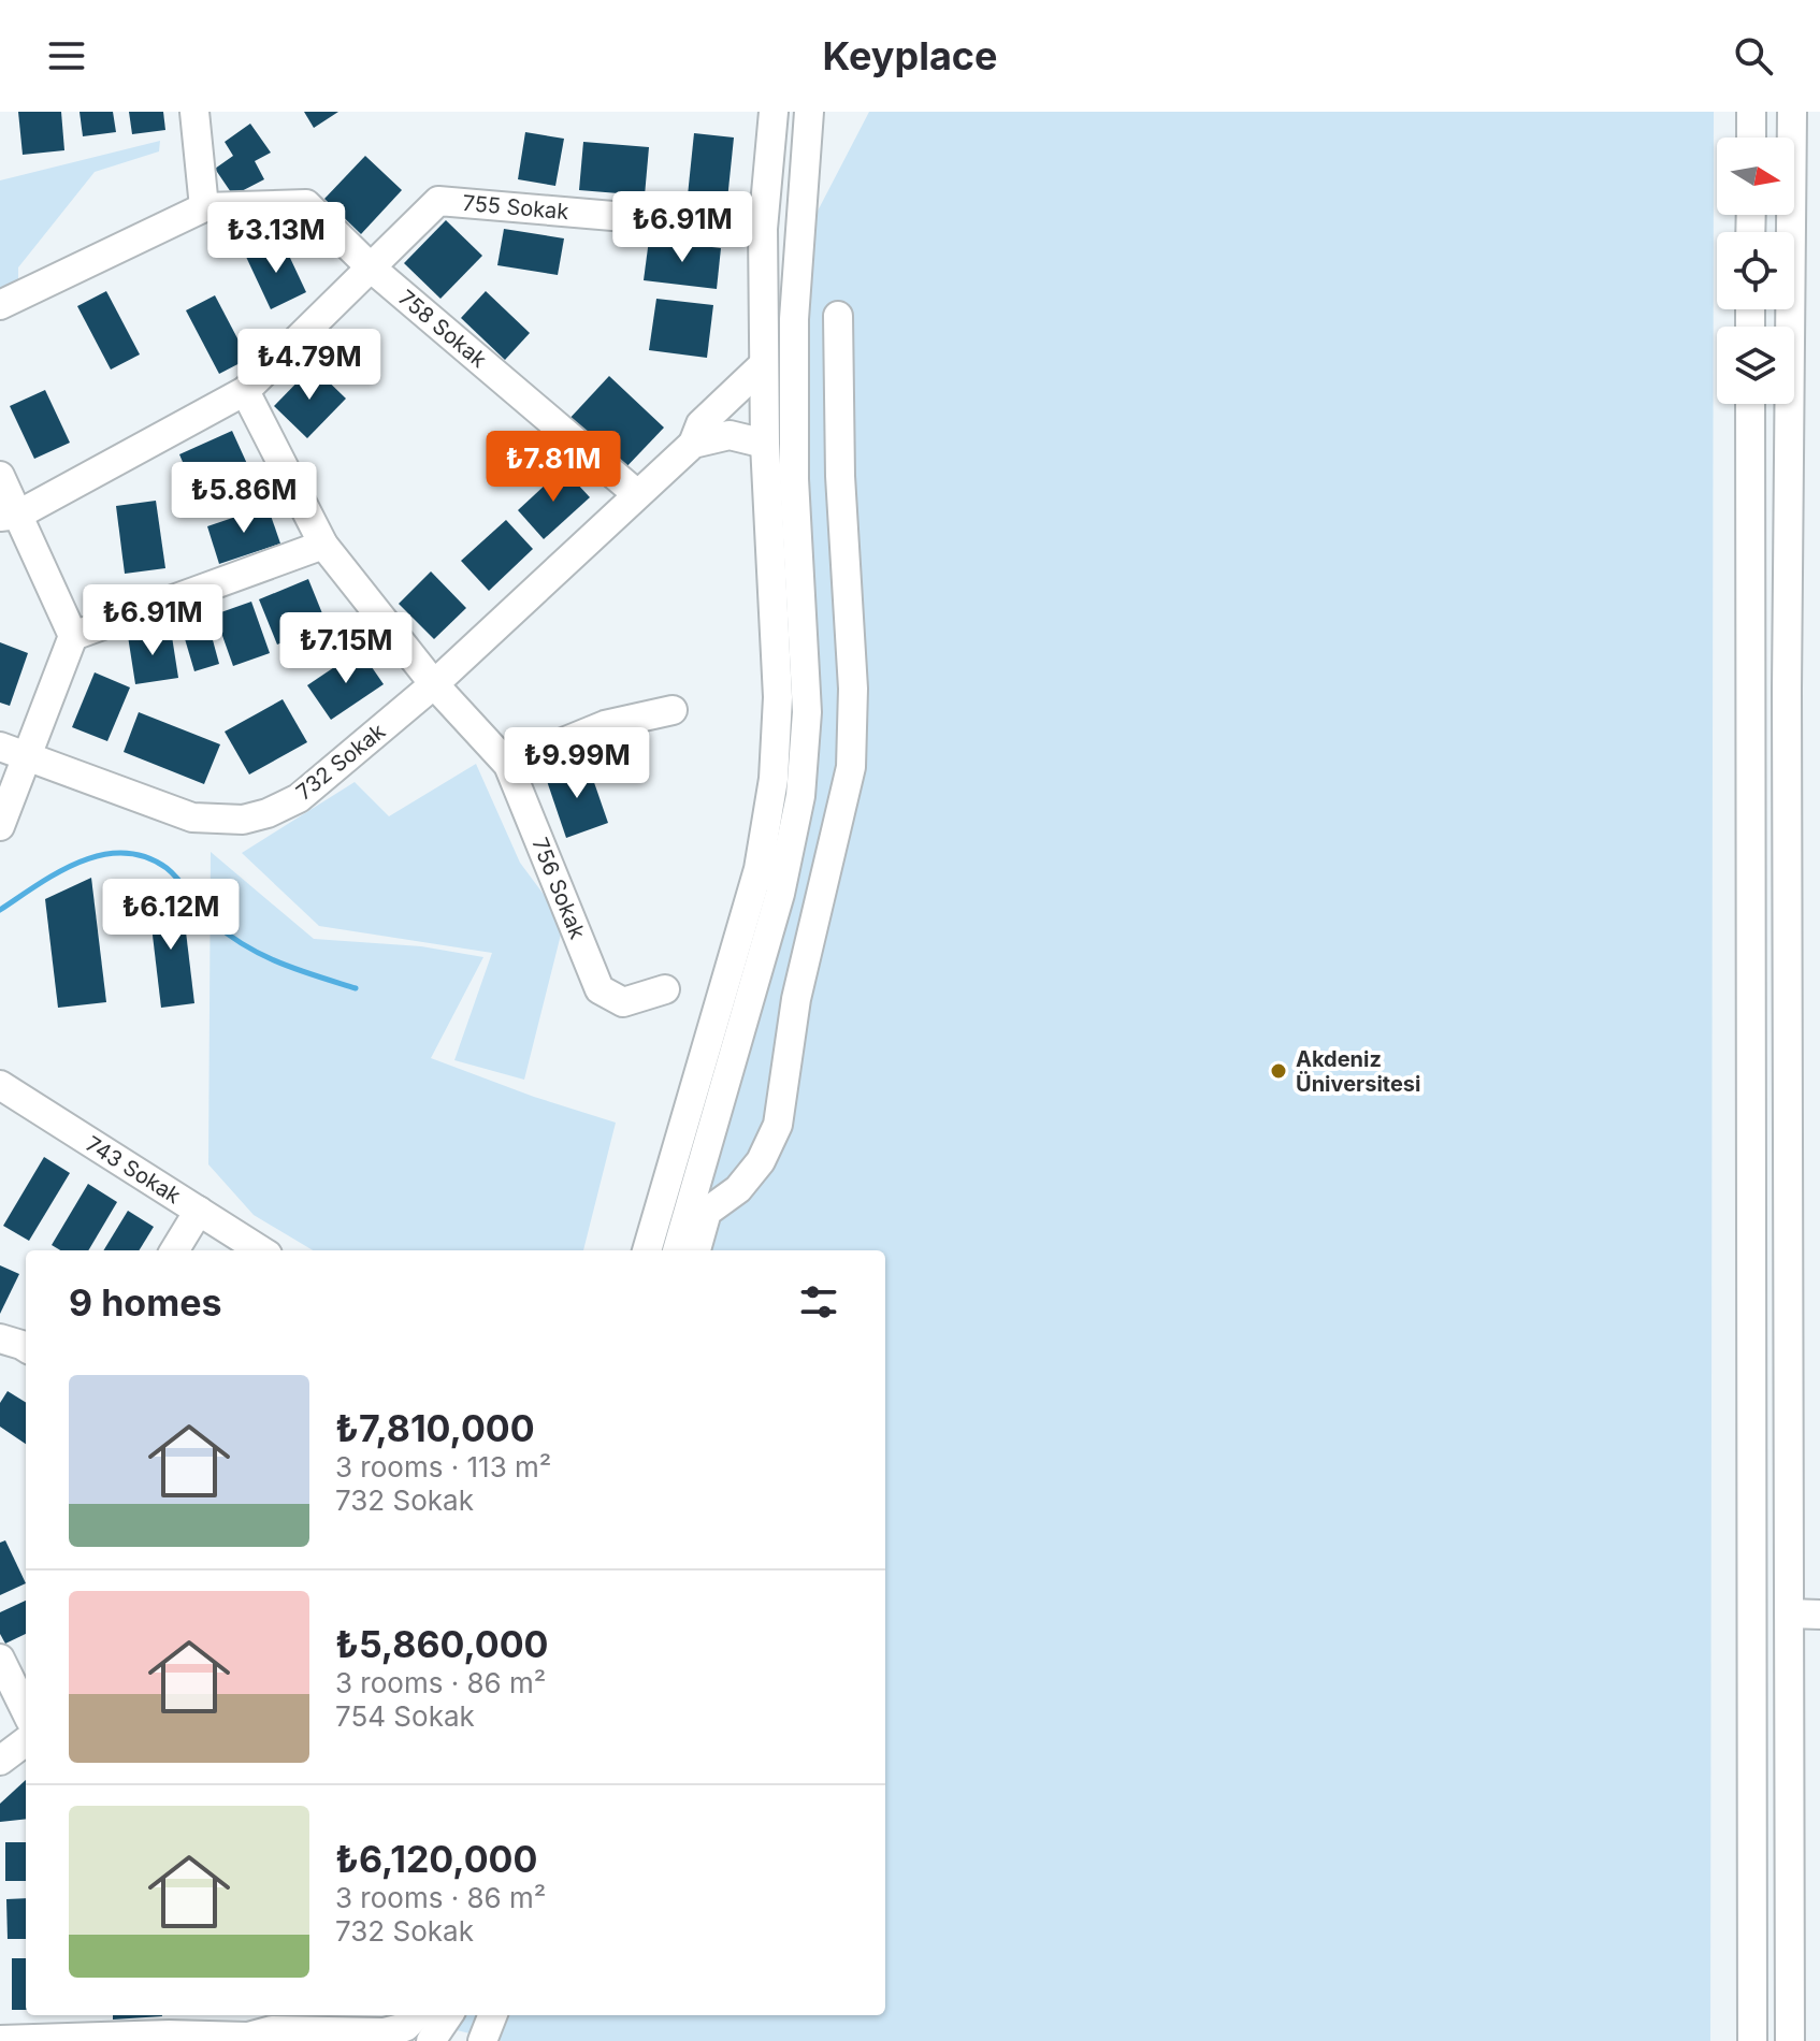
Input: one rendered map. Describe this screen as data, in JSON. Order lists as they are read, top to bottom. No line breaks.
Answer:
{"streets":{"street":["755 Sokak","758 Sokak","732 Sokak","756 Sokak","743 Sokak"]},"crossings":[["755 Sokak","758 Sokak"],["755 Sokak","756 Sokak"],["758 Sokak","732 Sokak"],["732 Sokak","756 Sokak"]],"places":["Akdeniz Üniversitesi"],"north":"right","page":{"header":"Keyplace","price":["₺6.91M","₺3.13M","₺4.79M","₺7.81M","₺5.86M","₺6.91M","₺7.15M","₺9.99M","₺6.12M"],"heading":"9 homes","list":[{"name":"₺7,810,000","note":"3 rooms · 113 m² · 732 Sokak"},{"name":"₺5,860,000","note":"3 rooms · 86 m² · 754 Sokak"},{"name":"₺6,120,000","note":"3 rooms · 86 m² · 732 Sokak"}]}}
